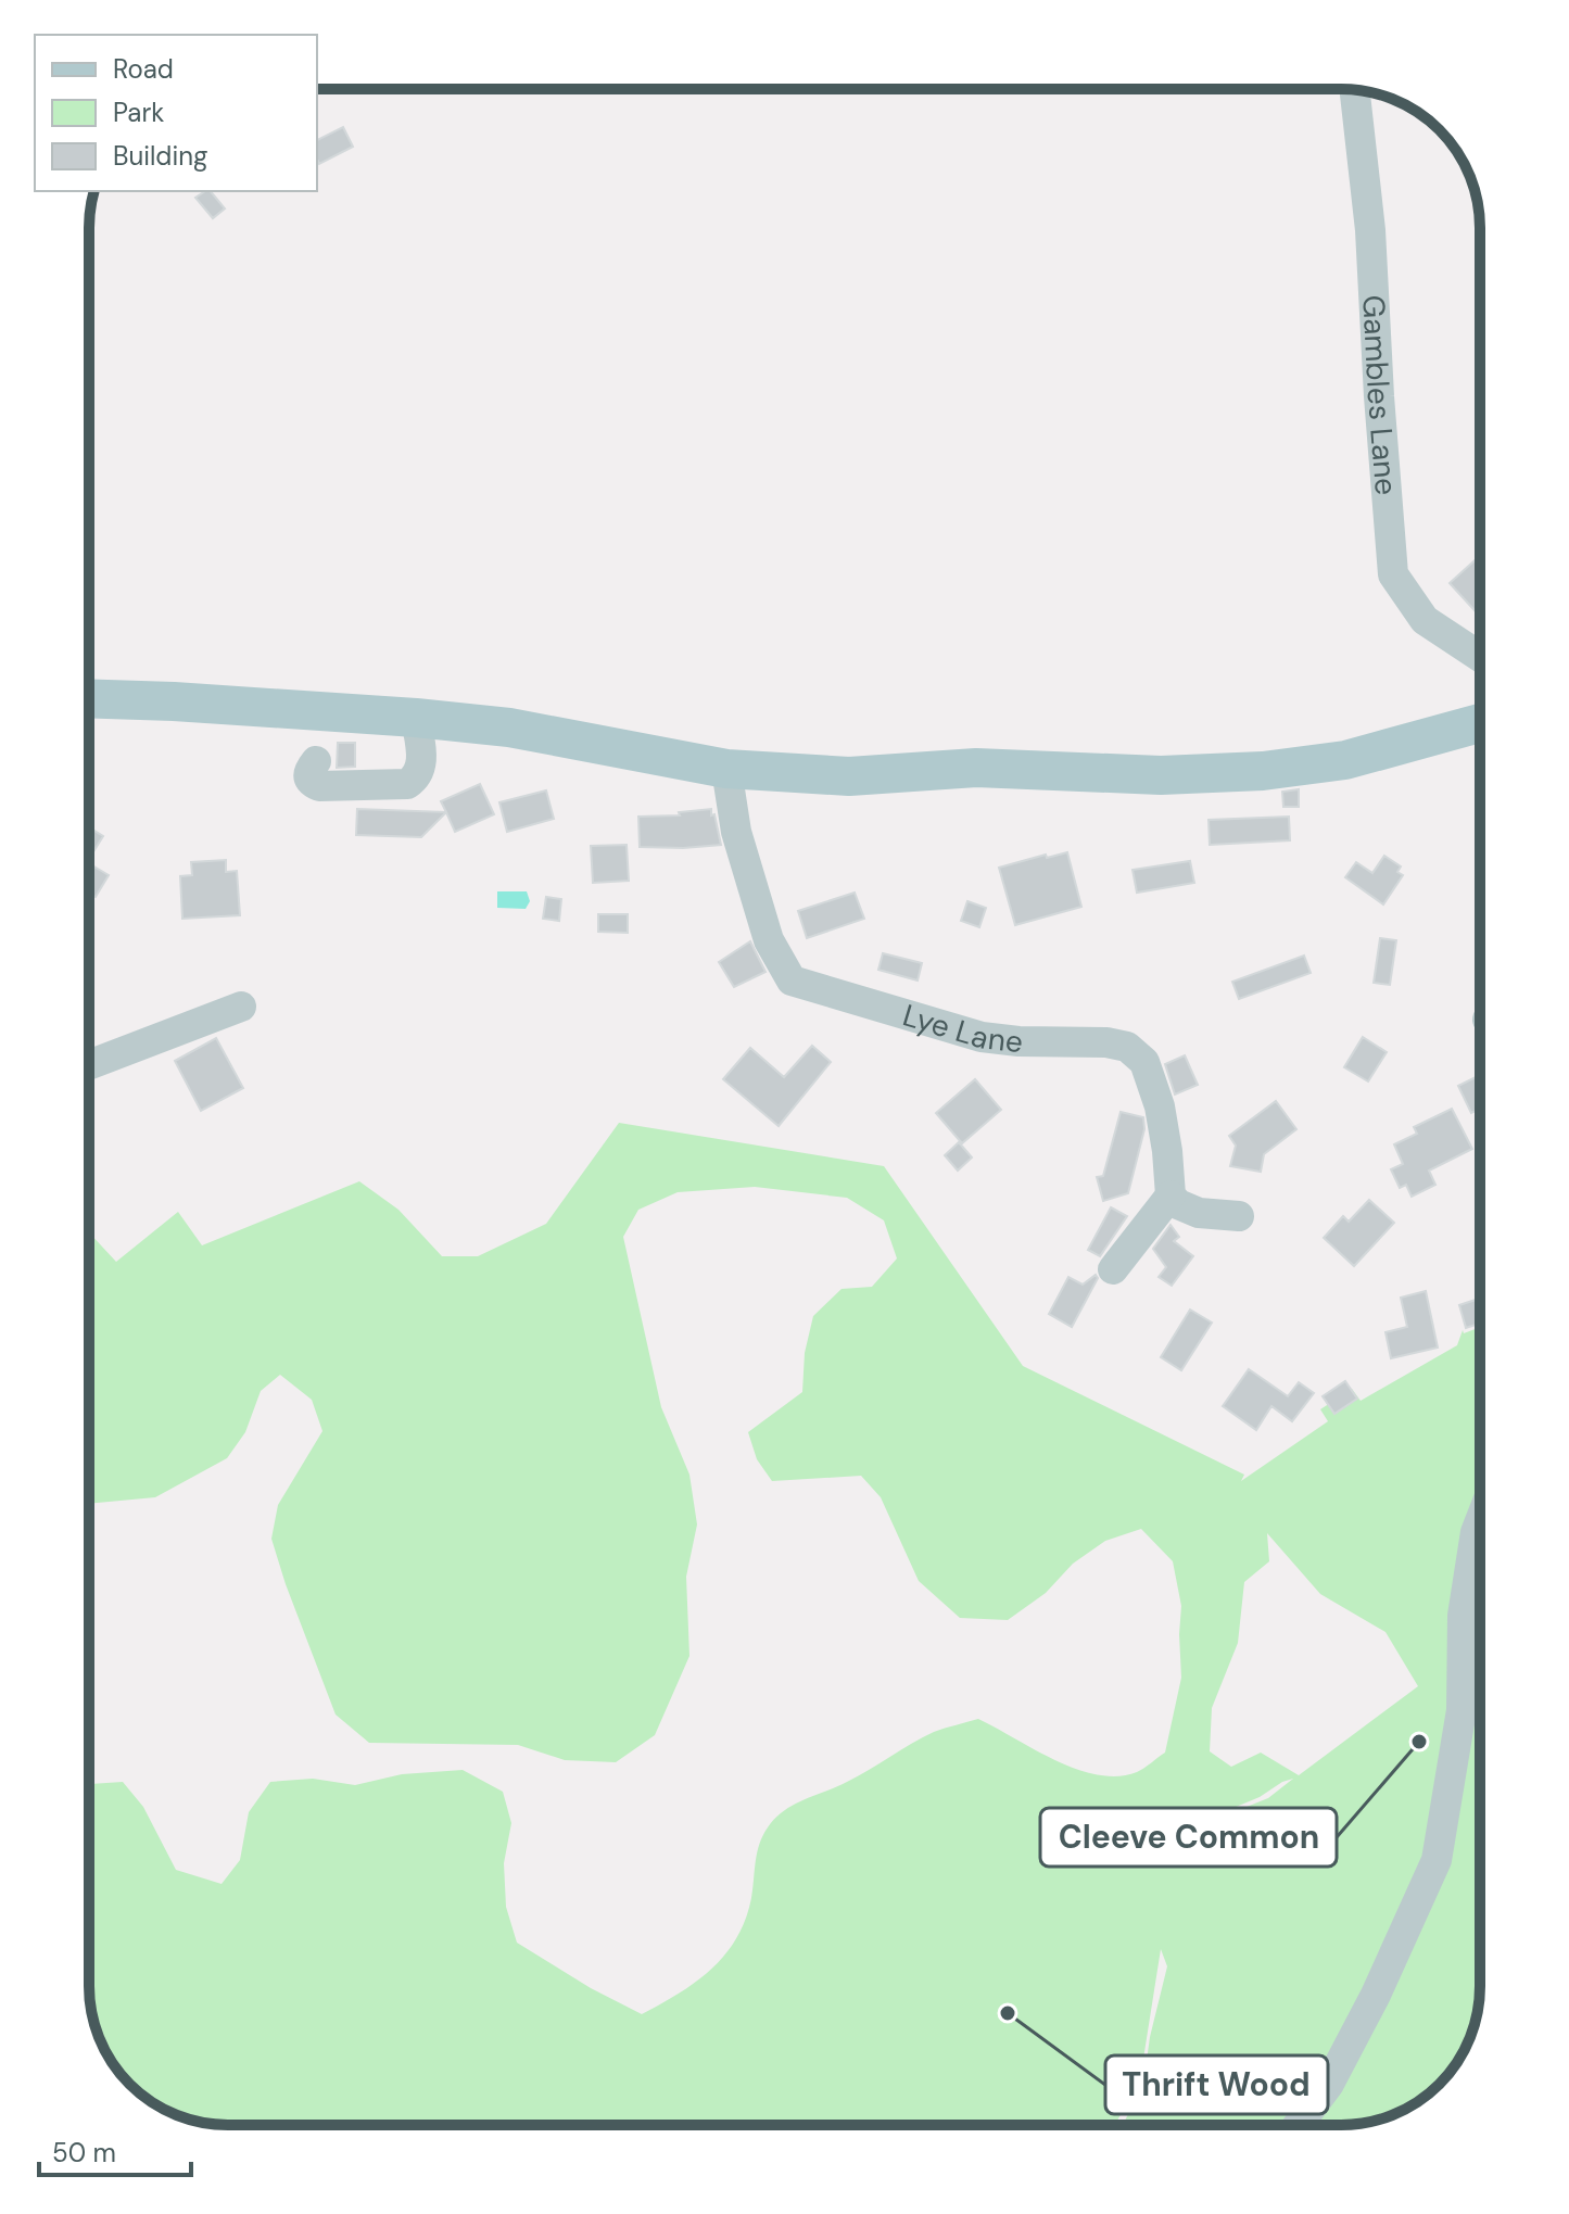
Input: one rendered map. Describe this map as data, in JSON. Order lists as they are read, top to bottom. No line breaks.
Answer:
{"streets":{"street":["Gambles Lane","Lye Lane"]},"places":["Cleeve Common","Thrift Wood"],"legend":["Road","Park","Building"],"scale_bar":"50 m"}
